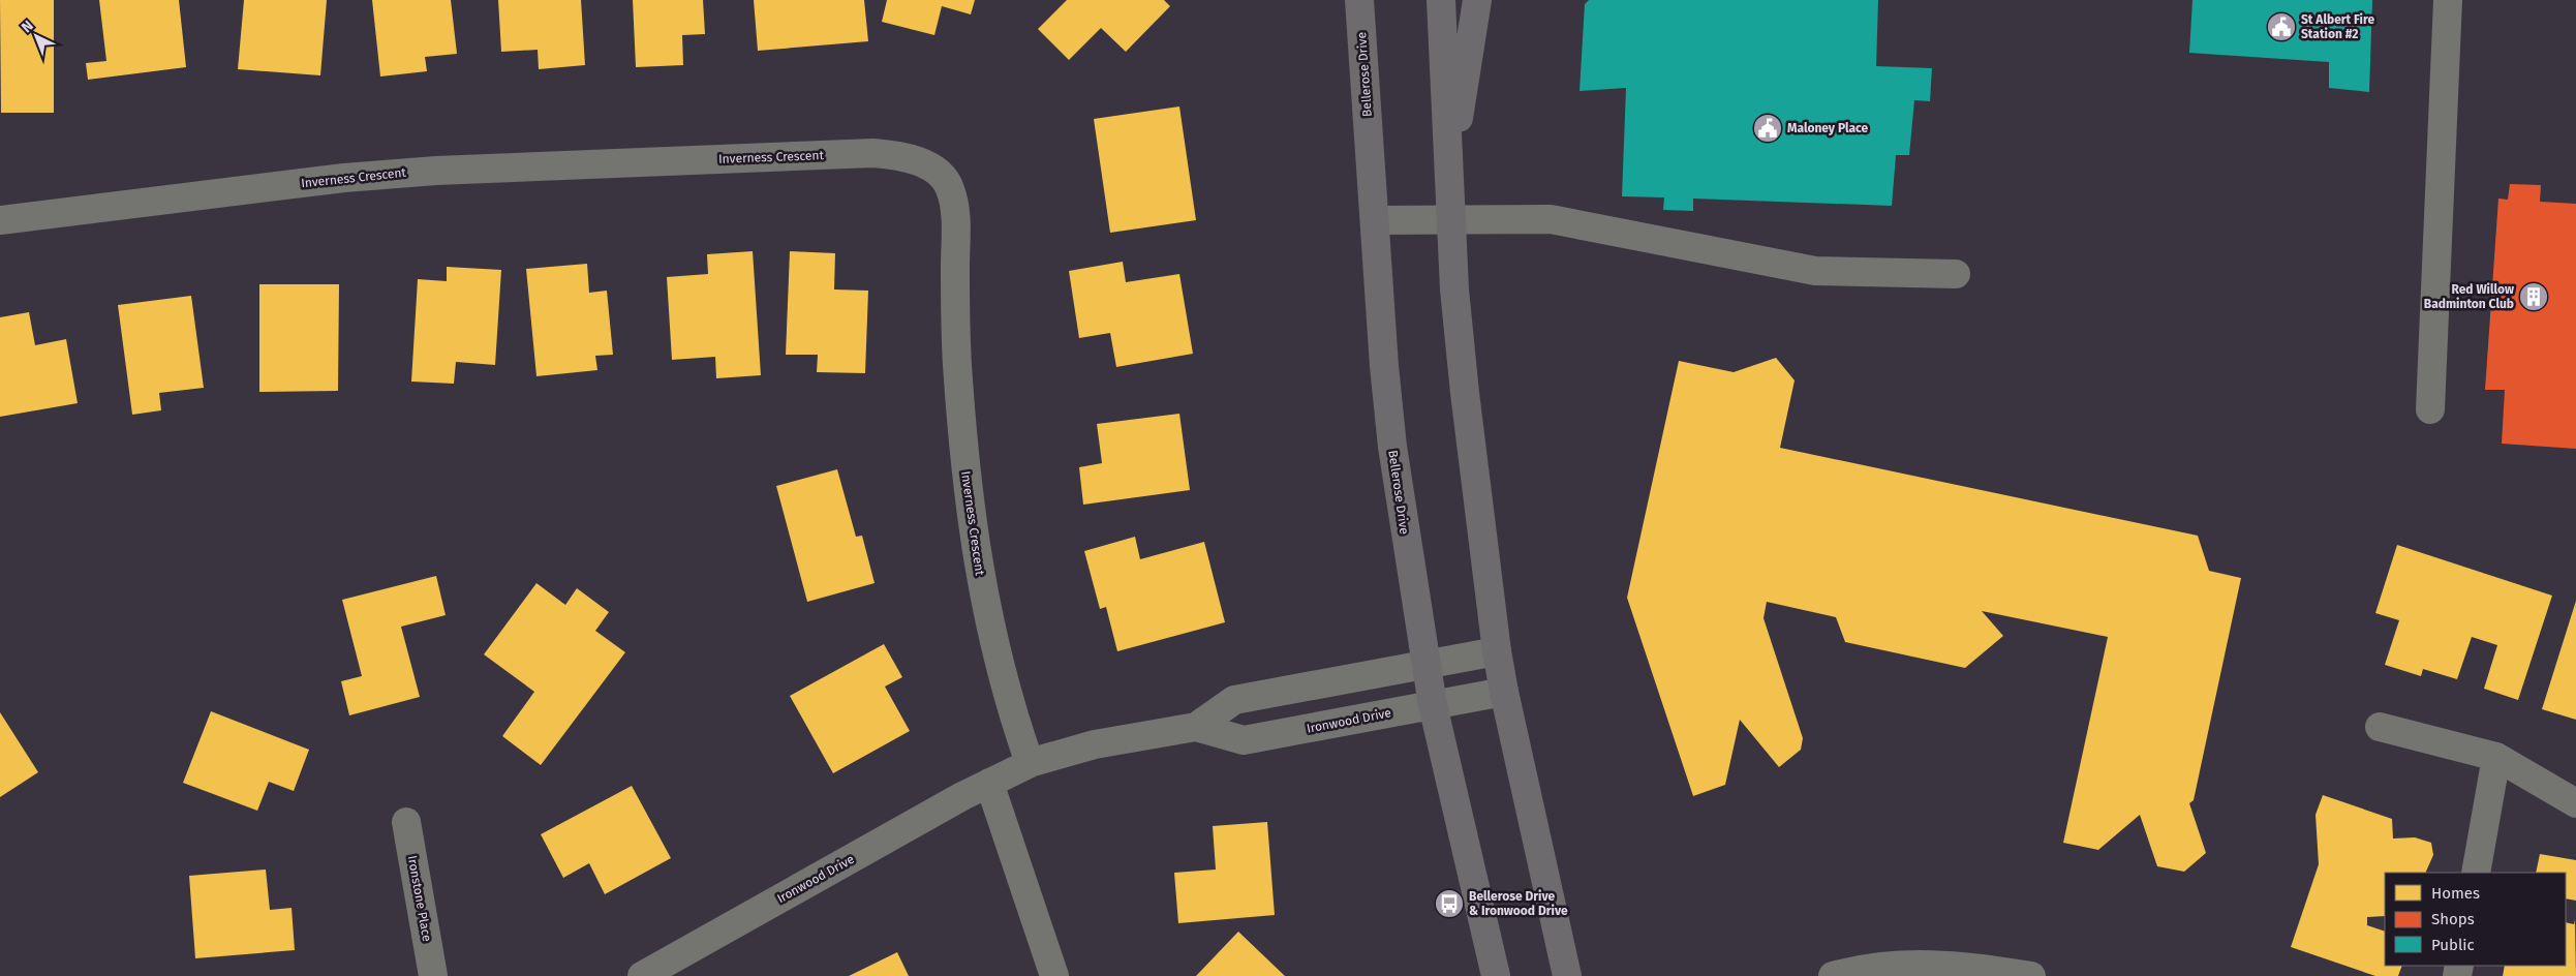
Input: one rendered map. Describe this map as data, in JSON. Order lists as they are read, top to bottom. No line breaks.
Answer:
{"streets":{"main road":["Bellerose Drive"],"street":["Inverness Crescent","Ironwood Drive","Ironstone Place"]},"crossings":[["Bellerose Drive","Ironwood Drive"],["Inverness Crescent","Ironwood Drive"]],"places":{"public building":["St Albert Fire Station #2","Maloney Place"],"building":["Red Willow Badminton Club"],"bus stop":["Bellerose Drive & Ironwood Drive"]},"legend":["Homes","Shops","Public"],"north":"top left"}
